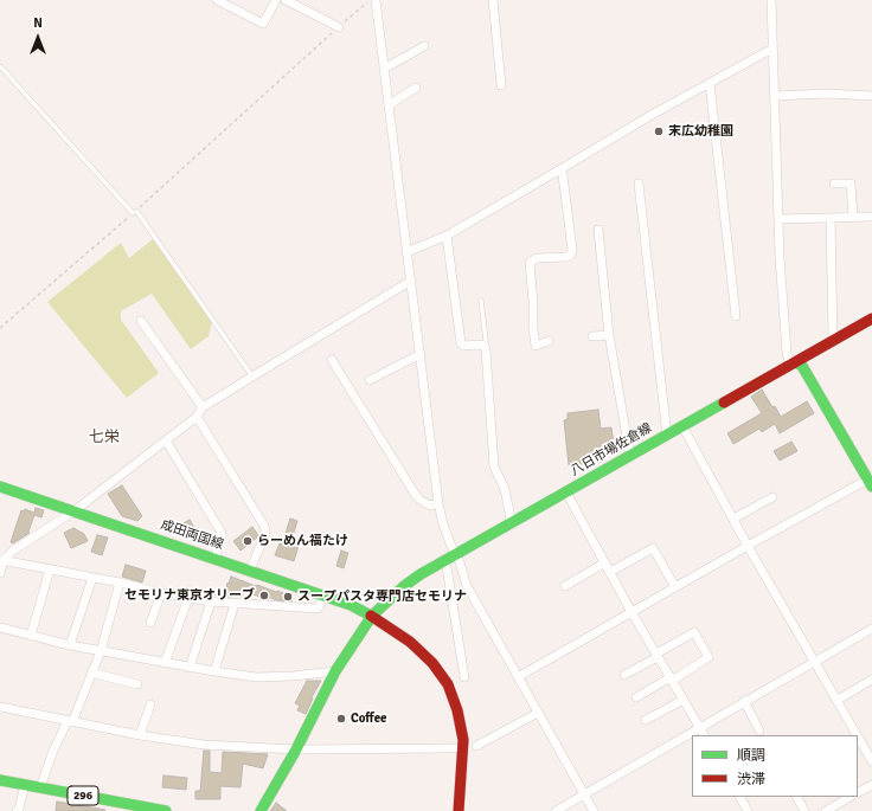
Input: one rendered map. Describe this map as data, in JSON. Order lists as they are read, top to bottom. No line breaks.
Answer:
{"streets":{"main road":["八日市場佐倉線","成田両国線","296"]},"crossings":[["八日市場佐倉線","成田両国線"]],"districts":["七栄"],"places":["末広幼稚園","らーめん福たけ","セモリナ東京オリーブ","スープパスタ専門店セモリナ","Coffee"],"legend":["順調","渋滞"],"north":"top"}
